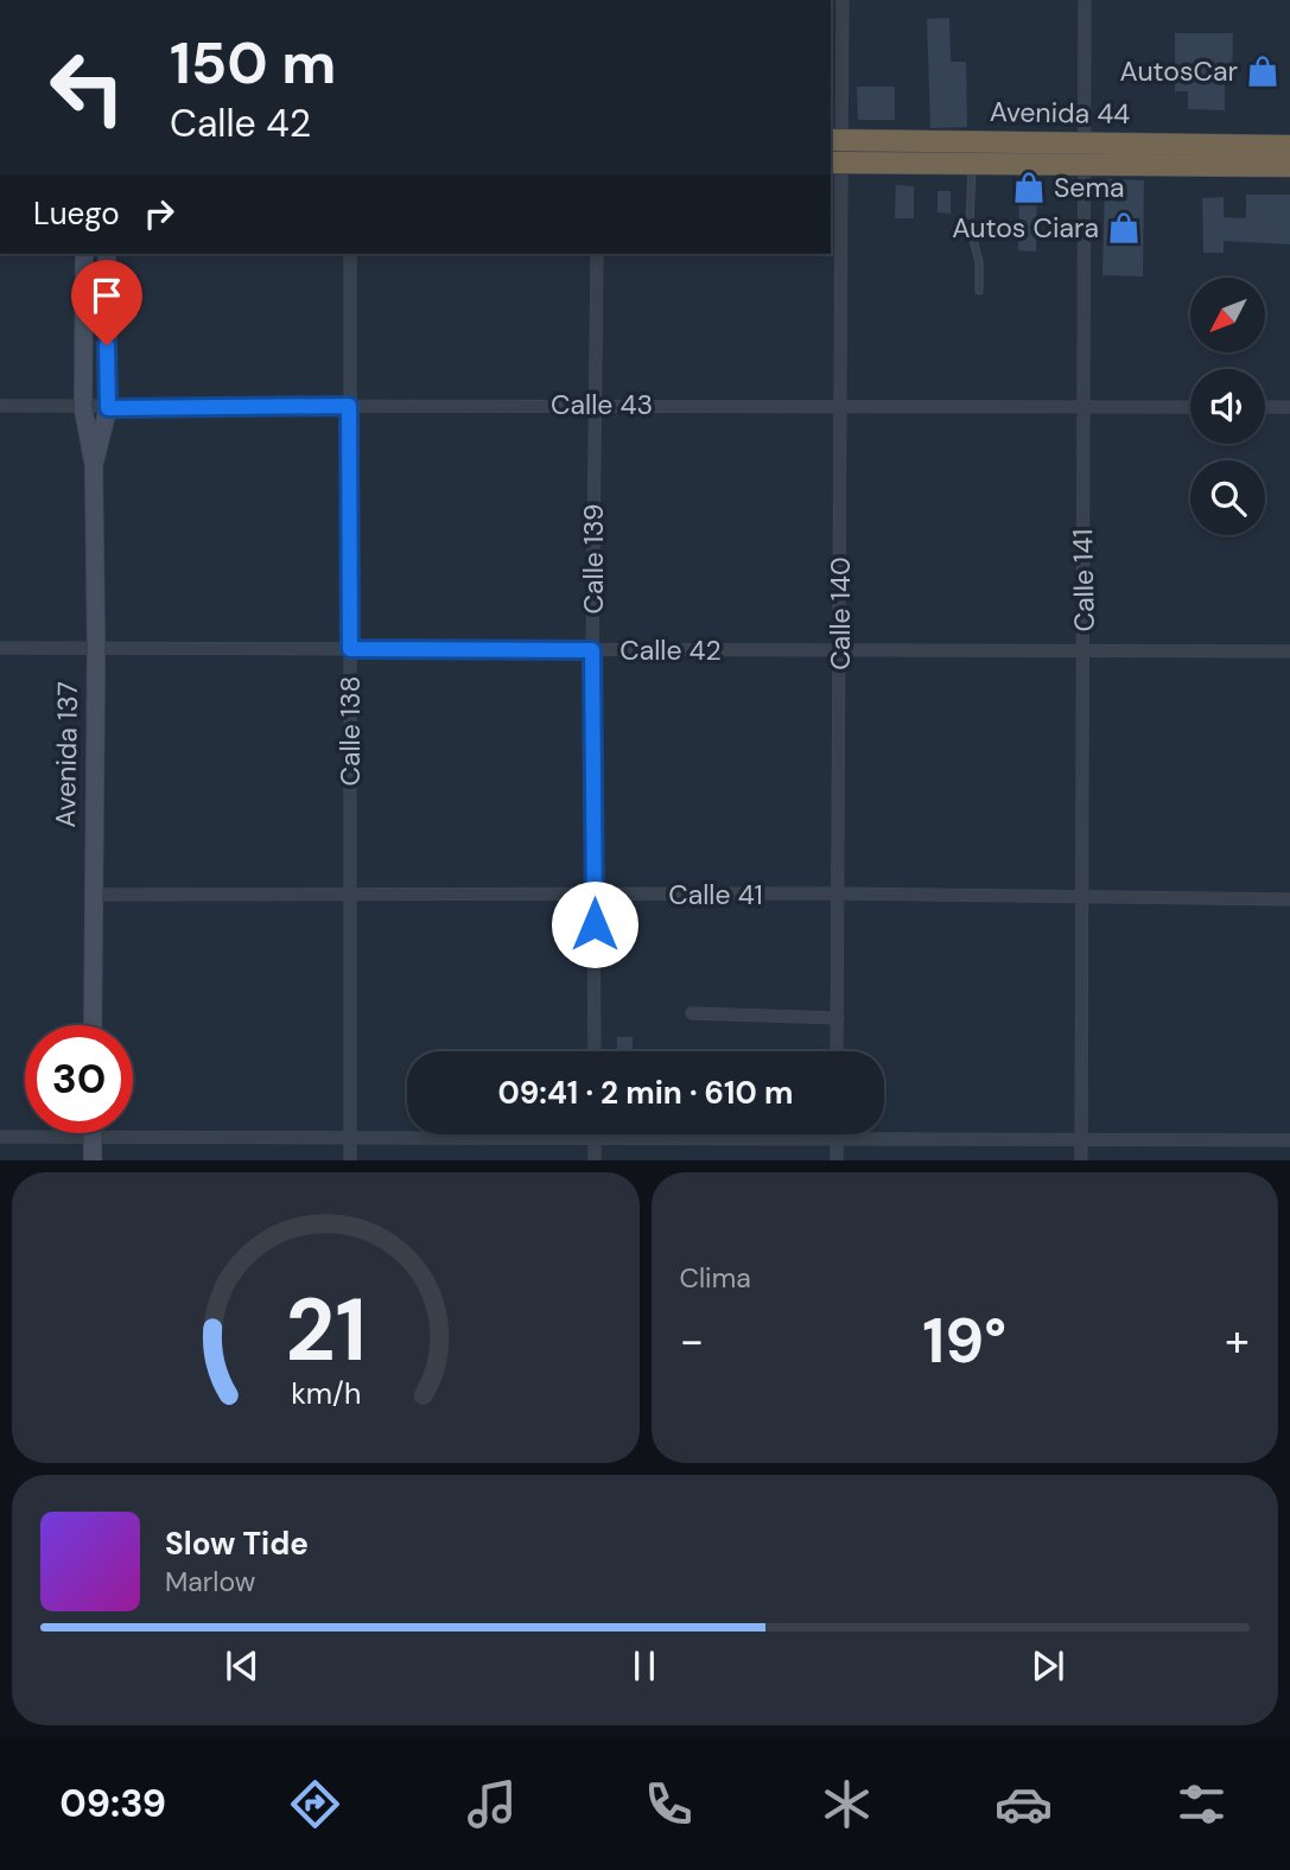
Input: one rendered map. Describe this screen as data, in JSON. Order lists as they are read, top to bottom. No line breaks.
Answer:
{"streets":{"highway":["Avenida 44"],"street":["Calle 43","Calle 139","Calle 141","Calle 140","Calle 42","Calle 138","Avenida 137","Calle 41"]},"crossings":[["Avenida 44","Calle 141"],["Avenida 44","Calle 140"],["Calle 43","Calle 139"],["Calle 43","Calle 141"],["Calle 43","Calle 140"],["Calle 43","Calle 138"],["Calle 43","Avenida 137"],["Calle 139","Calle 42"],["Calle 139","Calle 41"],["Calle 141","Calle 42"],["Calle 141","Calle 41"],["Calle 140","Calle 42"],["Calle 140","Calle 41"],["Calle 42","Calle 138"],["Calle 42","Avenida 137"],["Calle 138","Calle 41"],["Avenida 137","Calle 41"]],"places":{"shop":["AutosCar","Sema","Autos Ciara"]},"north":"bottom left","page":{"turn":["150 m","Calle 42"],"then":"Luego","limit":"30","trip":"09:41 · 2 min · 610 m","tile":"Clima","heat":["−","19°","+"],"song":["Slow Tide","Marlow"],"tabs":"09:39","gauge":["21","km/h"]}}
